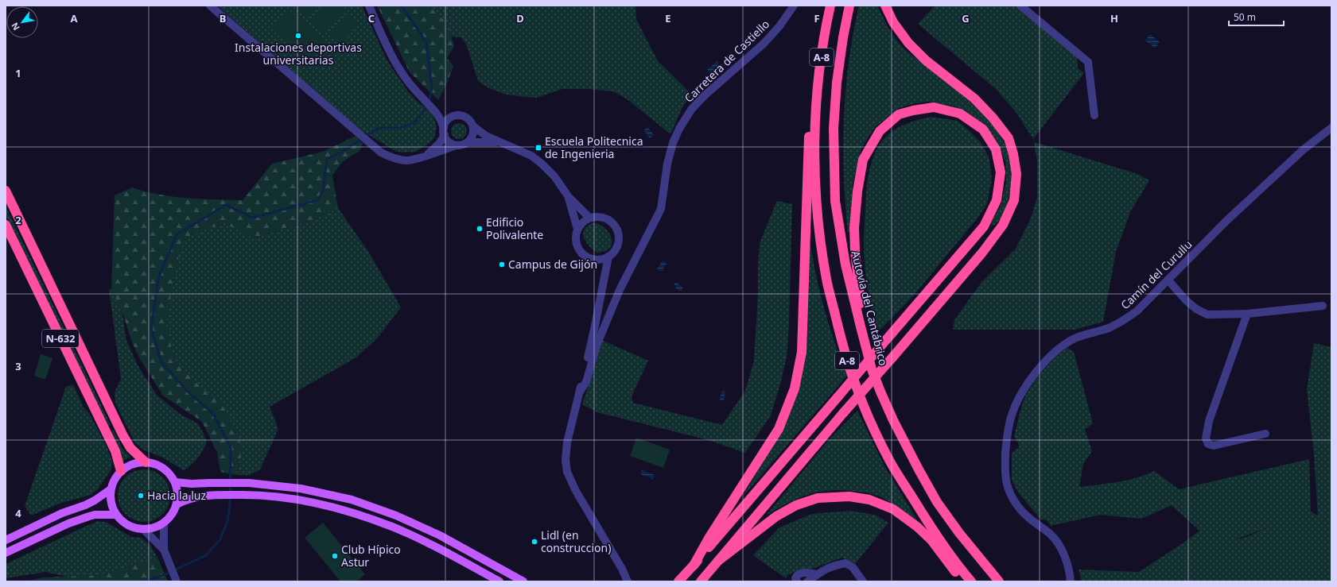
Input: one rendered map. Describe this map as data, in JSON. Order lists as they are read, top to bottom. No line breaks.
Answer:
{"streets":{"highway":["A-8","Autovía del Cantábrico","N-632"],"street":["Carretera de Castiello","Camín del Curullu"]},"places":{"other":["Instalaciones deportivas universitarias","Edificio Polivalente","Campus de Gijón","Hacia la luz","Lidl (en construccion)","Club Hípico Astur"],"transit":["Escuela Politecnica de Ingenieria"]},"scale_bar":"50 m","north":"bottom left","grid":{"columns":["A","B","C","D","E","F","G","H"],"rows":["1","2","3","4"]}}
